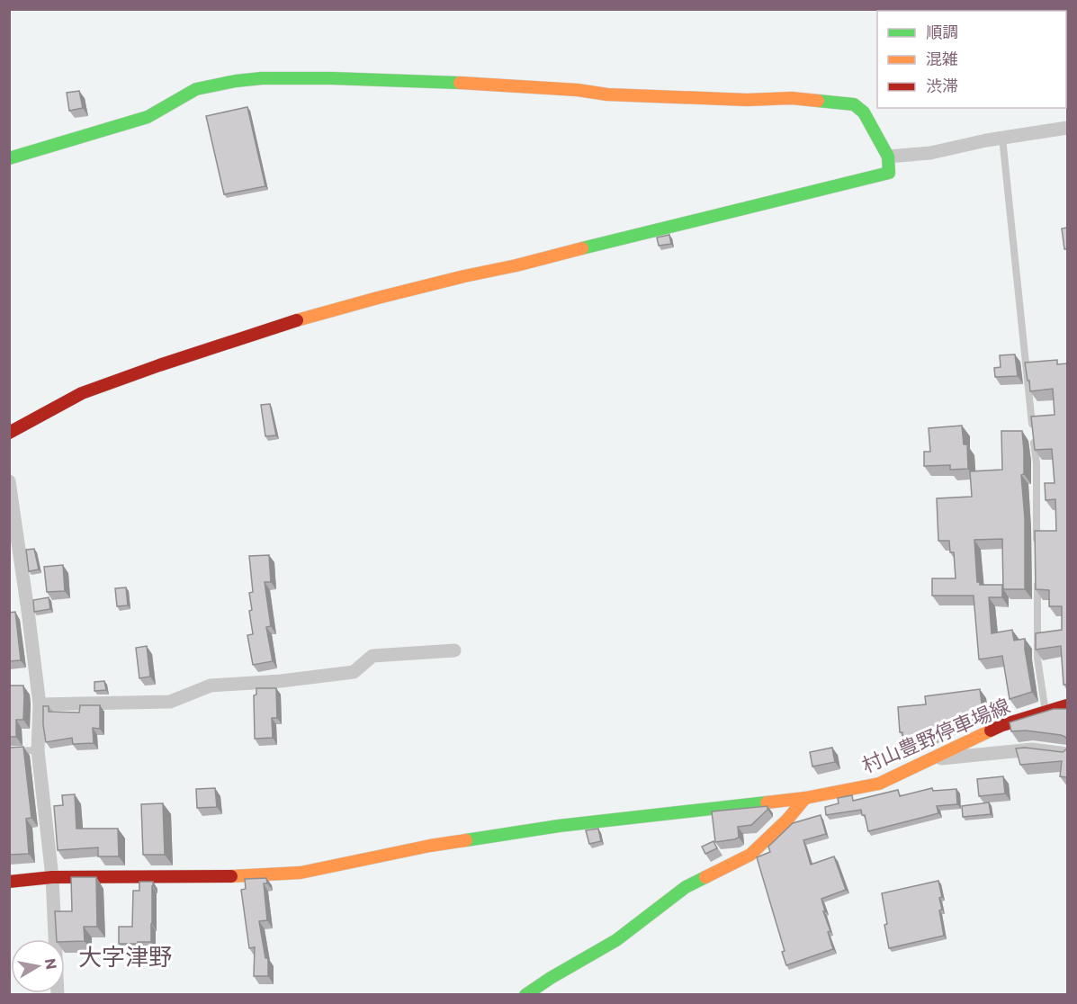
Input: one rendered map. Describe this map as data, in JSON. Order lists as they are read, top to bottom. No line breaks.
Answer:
{"streets":{"street":["村山豊野停車場線"]},"districts":["大字津野"],"legend":["順調","混雑","渋滞"],"north":"right"}
